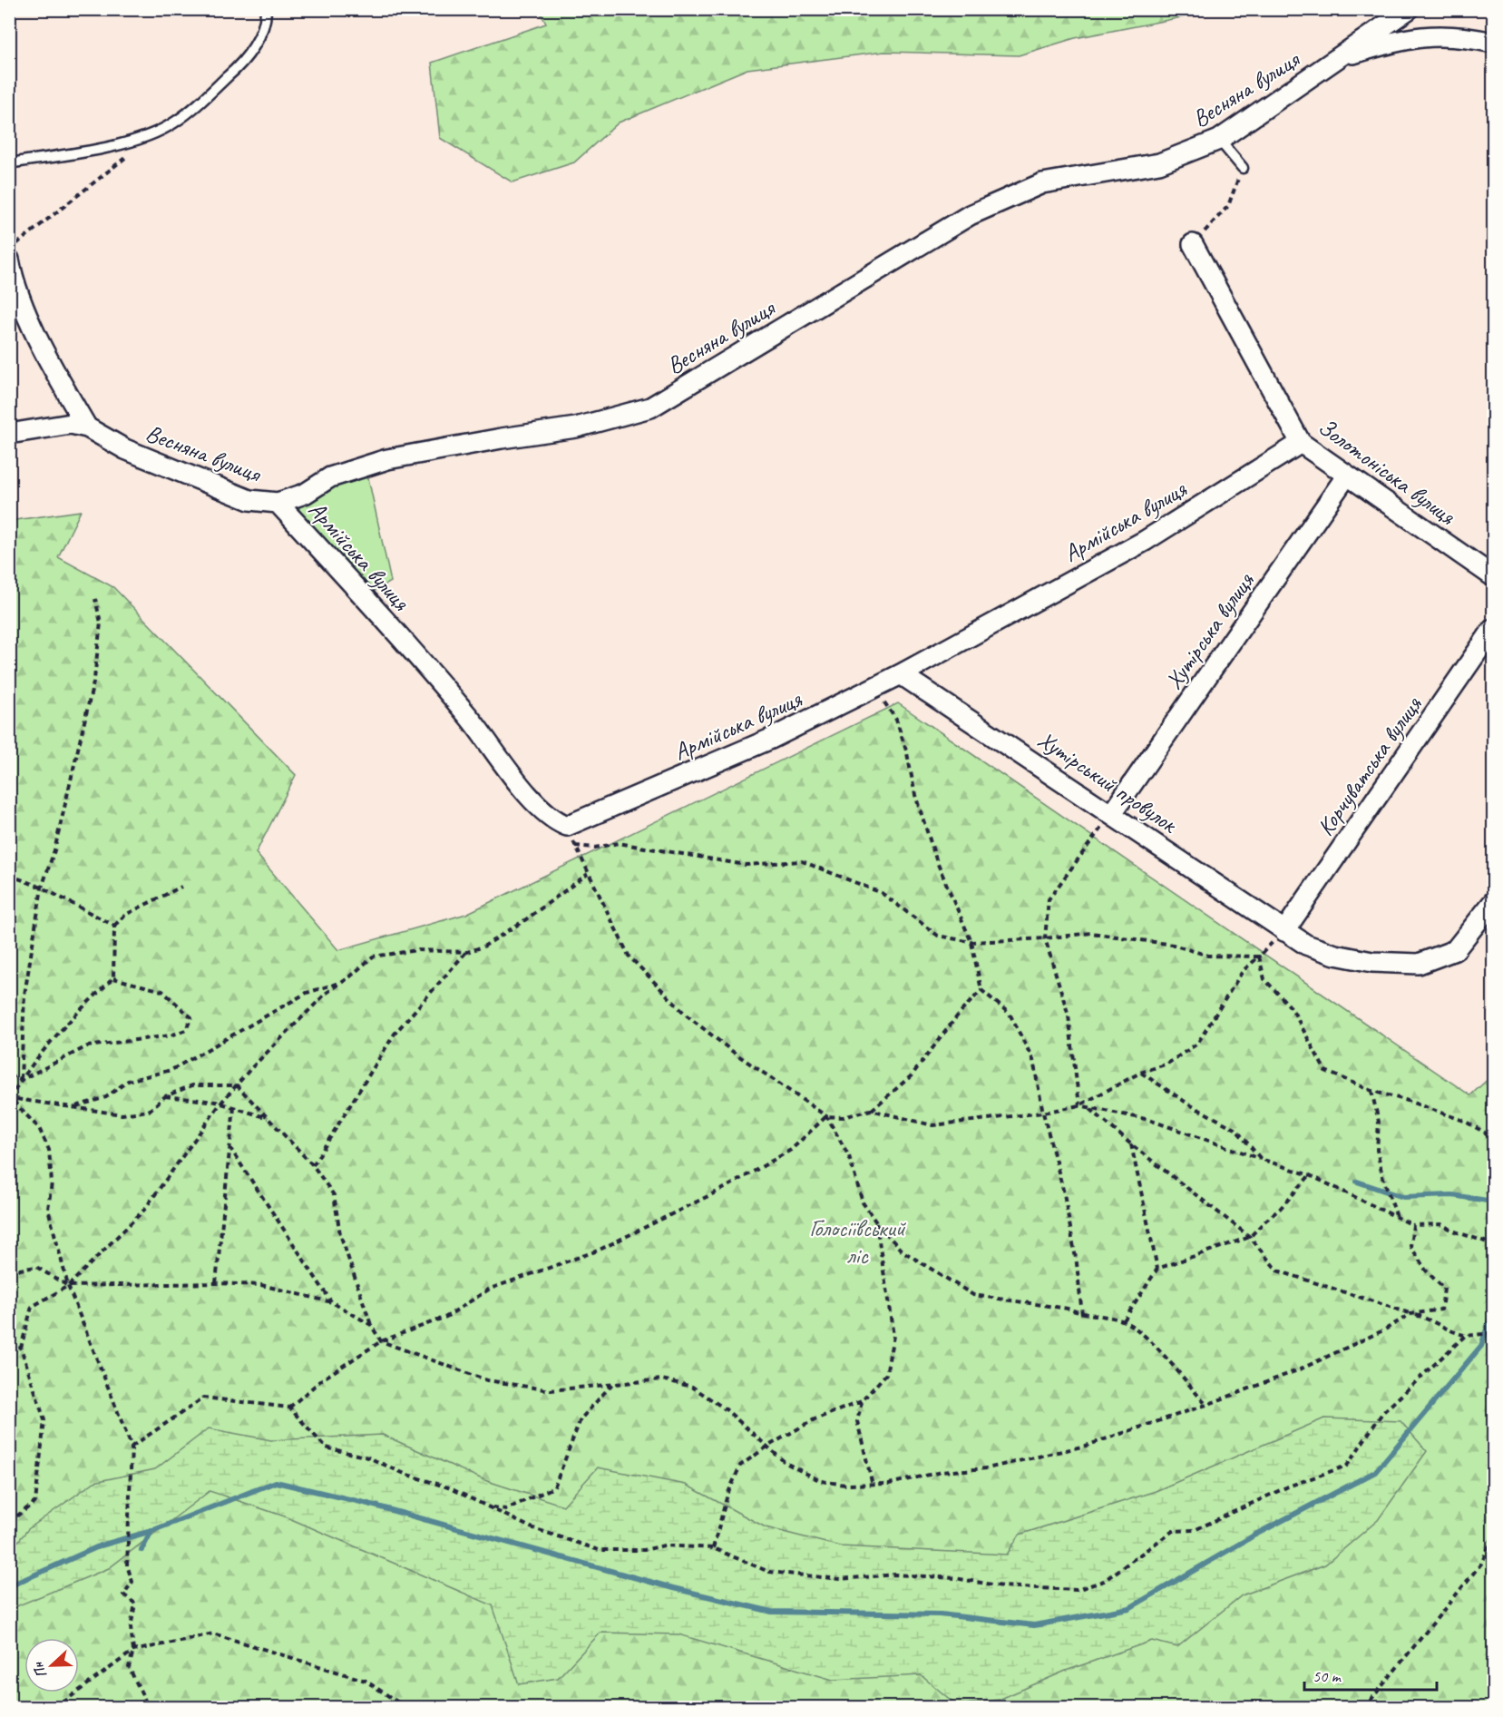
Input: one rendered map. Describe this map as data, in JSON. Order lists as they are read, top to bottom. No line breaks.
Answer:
{"streets":{"street":["Весняна вулиця","Золотоніська вулиця","Армійська вулиця","Хутірська вулиця","Корчуватська вулиця","Хутірський провулок"]},"crossings":[["Весняна вулиця","Армійська вулиця"],["Золотоніська вулиця","Армійська вулиця"],["Золотоніська вулиця","Хутірська вулиця"],["Армійська вулиця","Хутірський провулок"],["Хутірська вулиця","Хутірський провулок"],["Корчуватська вулиця","Хутірський провулок"]],"parks":["Голосіївський ліс"],"scale_bar":"50 m","north":"left"}
